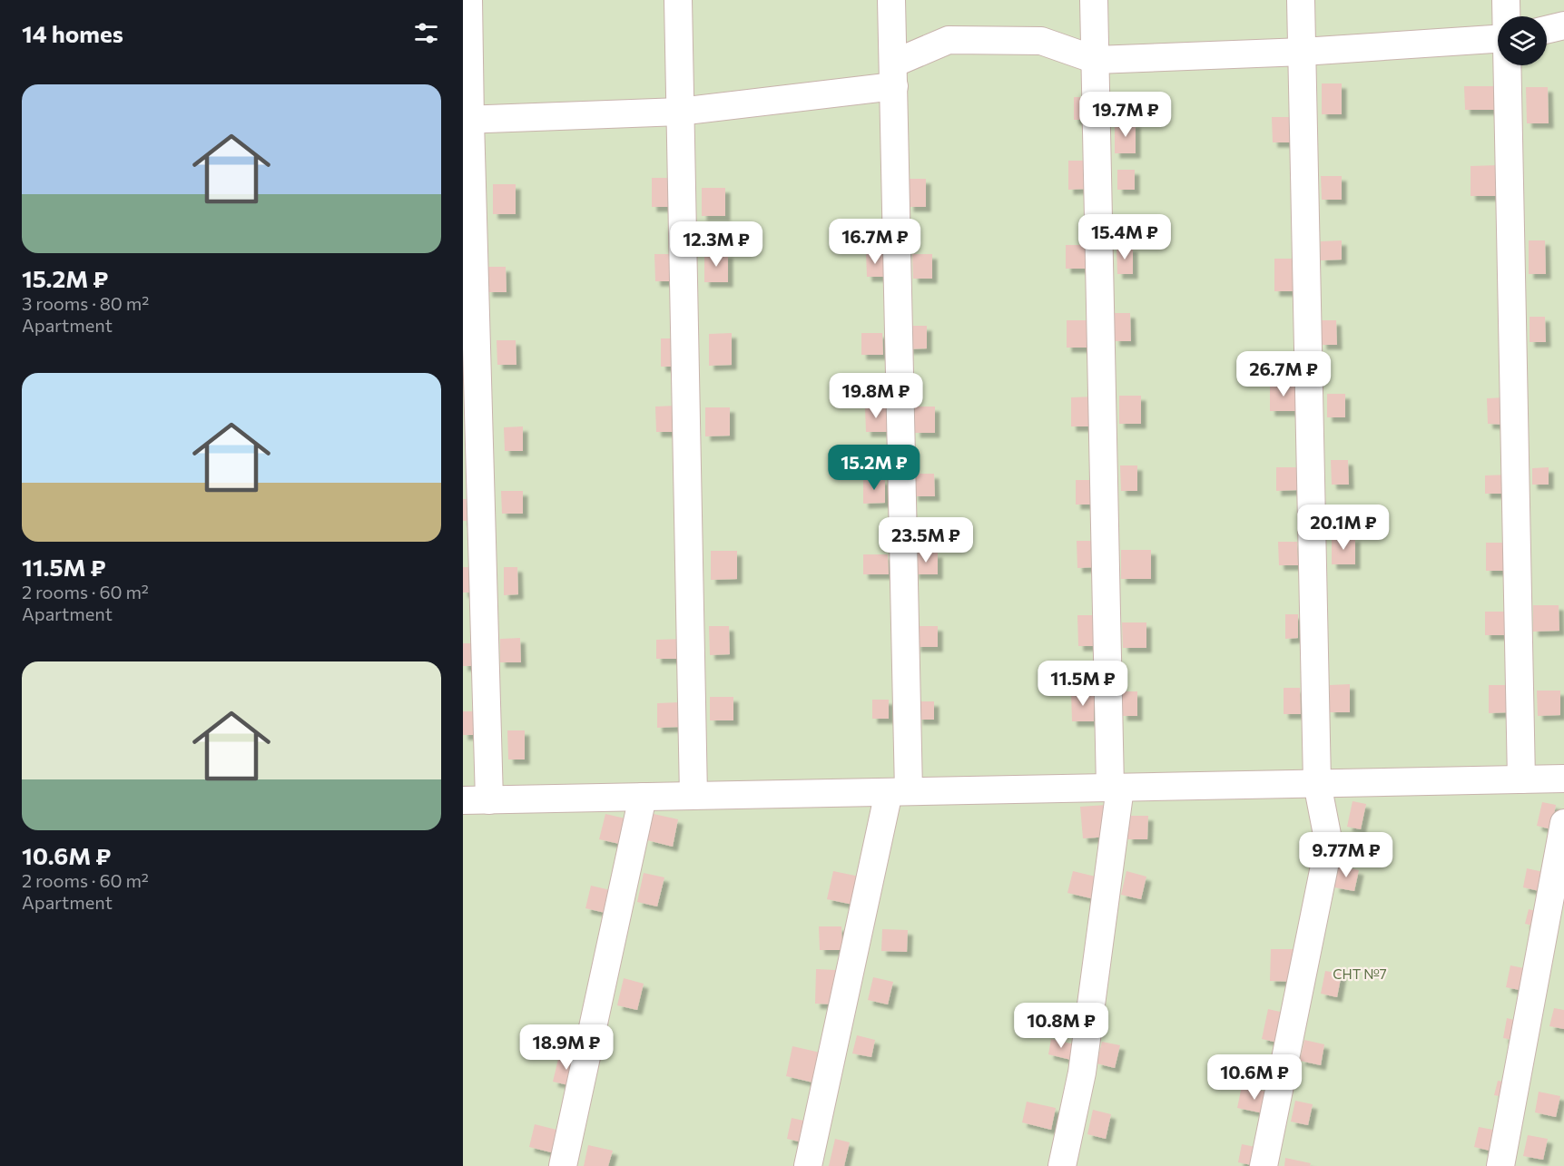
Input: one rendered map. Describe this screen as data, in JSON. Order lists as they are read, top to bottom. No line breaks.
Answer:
{"parks":["СНТ №7"],"page":{"heading":"14 homes","list":[{"name":"15.2M ₽","note":"3 rooms · 80 m² · Apartment"},{"name":"11.5M ₽","note":"2 rooms · 60 m² · Apartment"},{"name":"10.6M ₽","note":"2 rooms · 60 m² · Apartment"}],"price":["19.7M ₽","15.4M ₽","16.7M ₽","12.3M ₽","26.7M ₽","19.8M ₽","15.2M ₽","20.1M ₽","23.5M ₽","11.5M ₽","9.77M ₽","10.8M ₽","18.9M ₽","10.6M ₽"]}}
